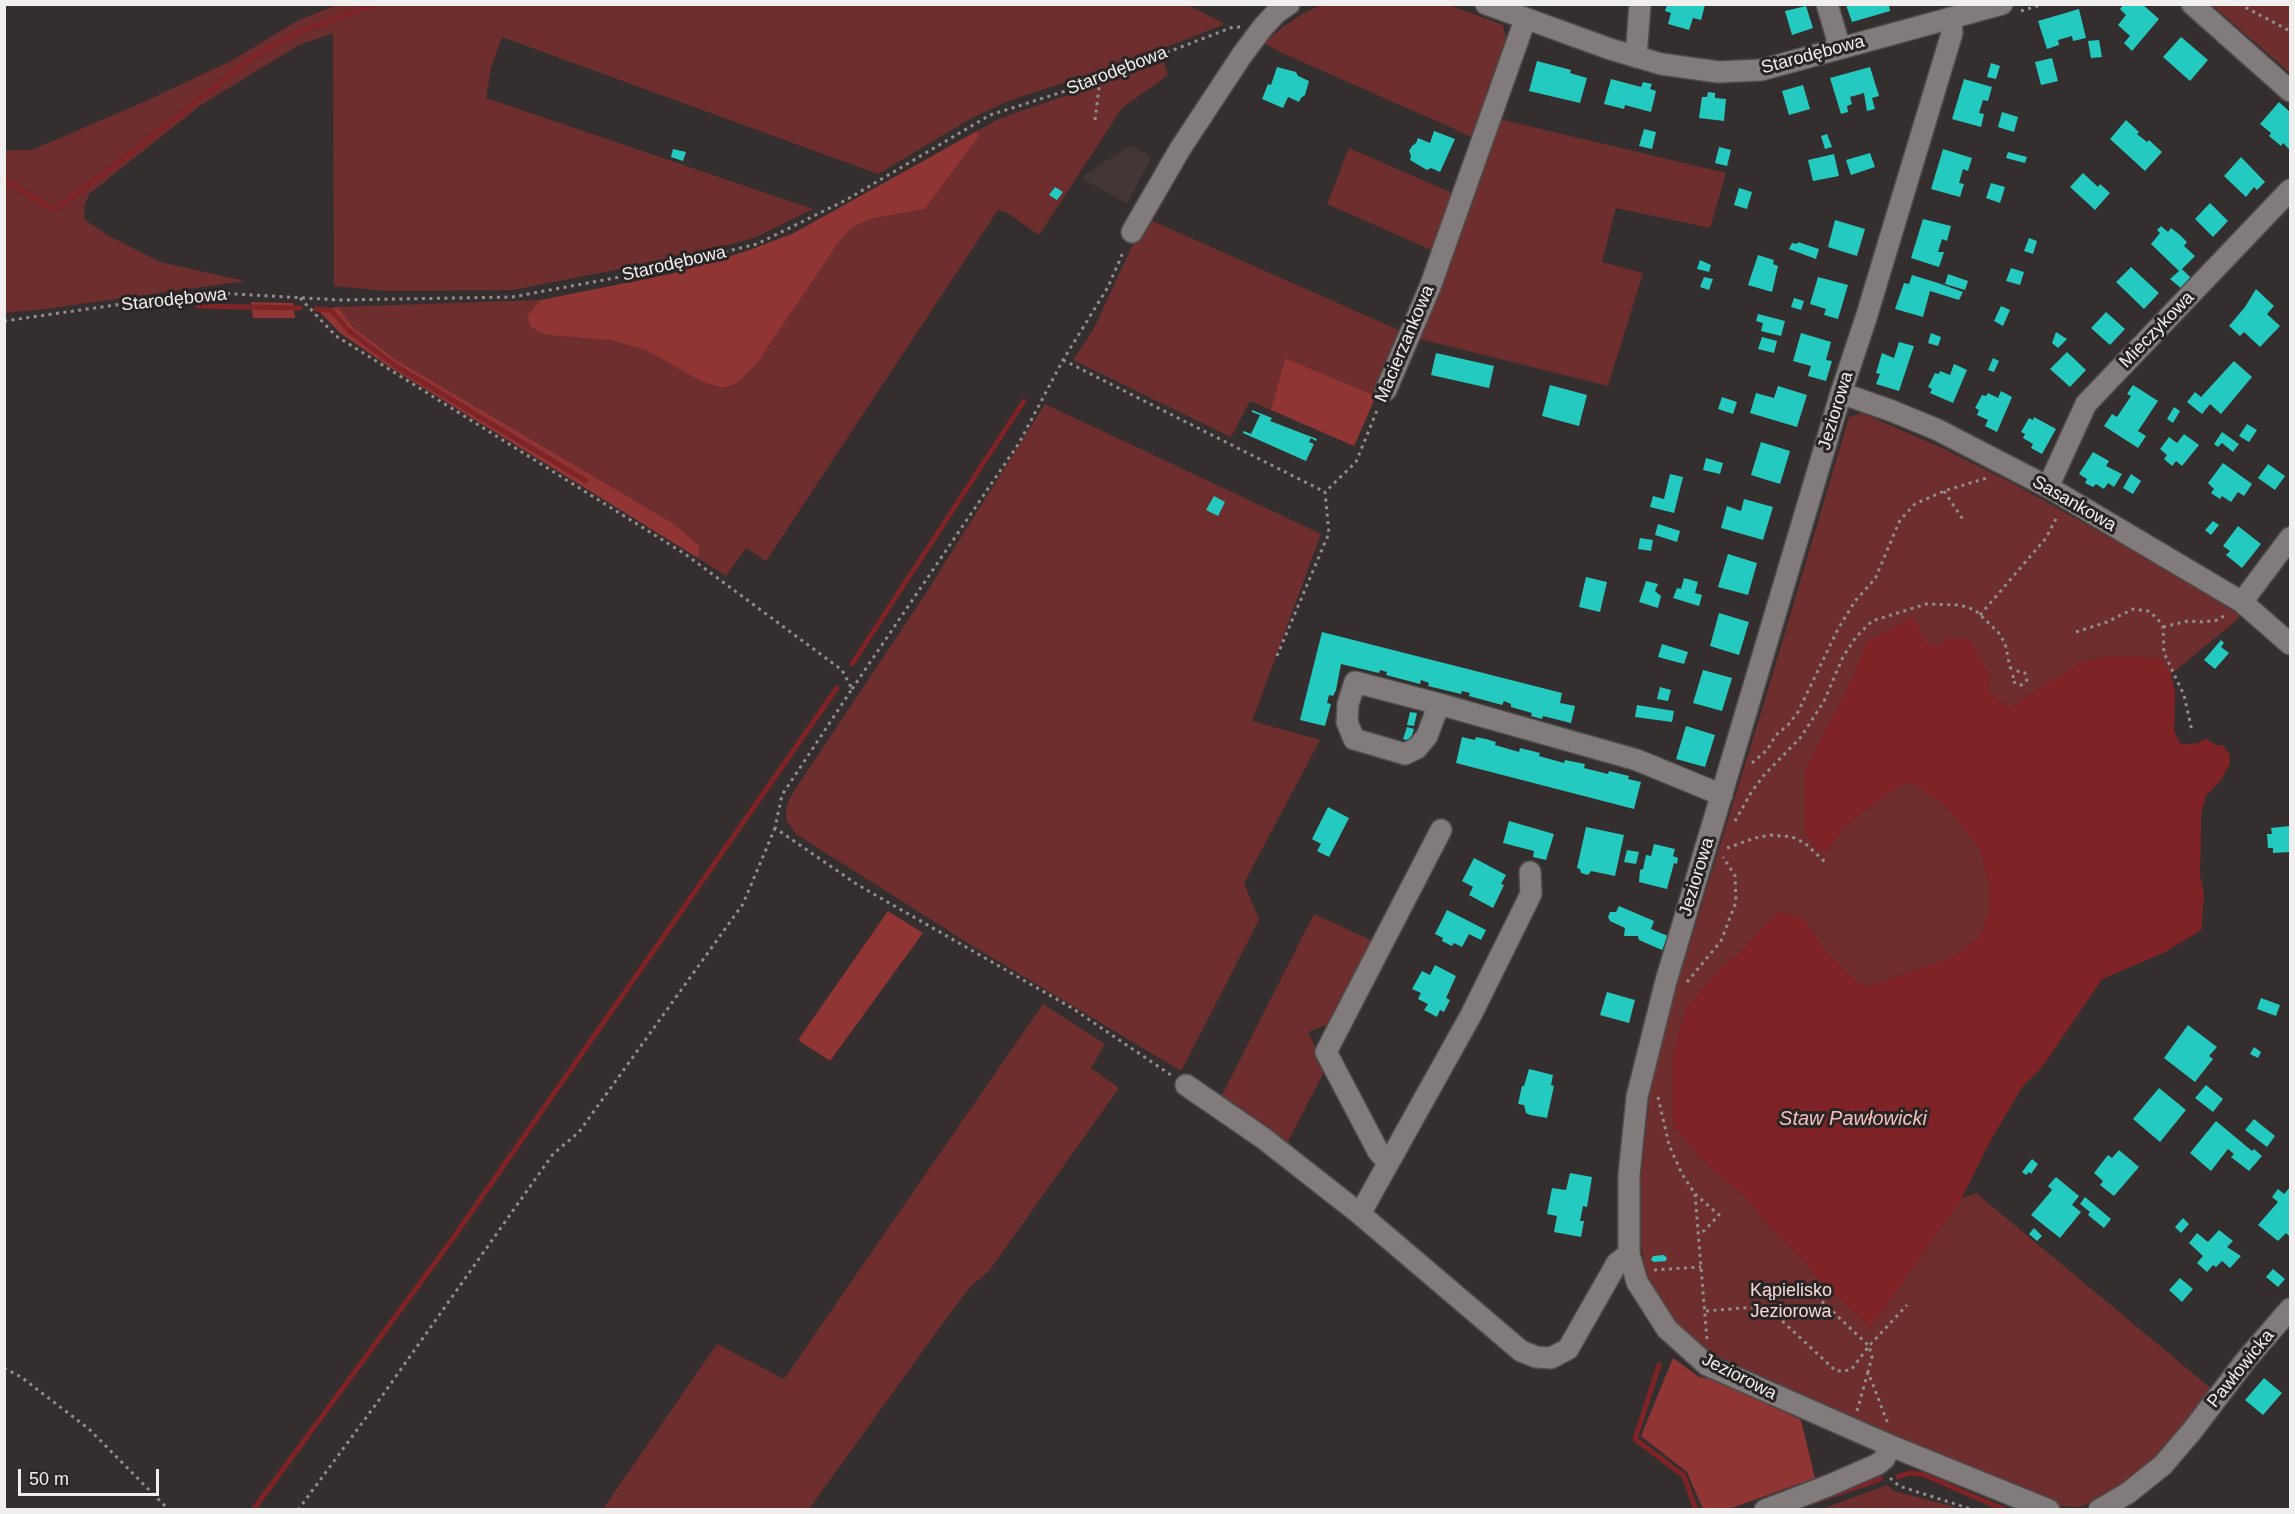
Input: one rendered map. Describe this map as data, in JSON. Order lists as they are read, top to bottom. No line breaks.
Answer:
{"streets":{"street":["Starodębowa","Mieczykowa","Macierzankowa","Jeziorowa","Sasankowa","Pawłowicka"]},"crossings":[["Starodębowa","Macierzankowa"],["Starodębowa","Jeziorowa"],["Mieczykowa","Sasankowa"],["Jeziorowa","Sasankowa"]],"water":["Staw Pawłowicki"],"parks":["Kąpielisko Jeziorowa"],"scale_bar":"50 m"}
